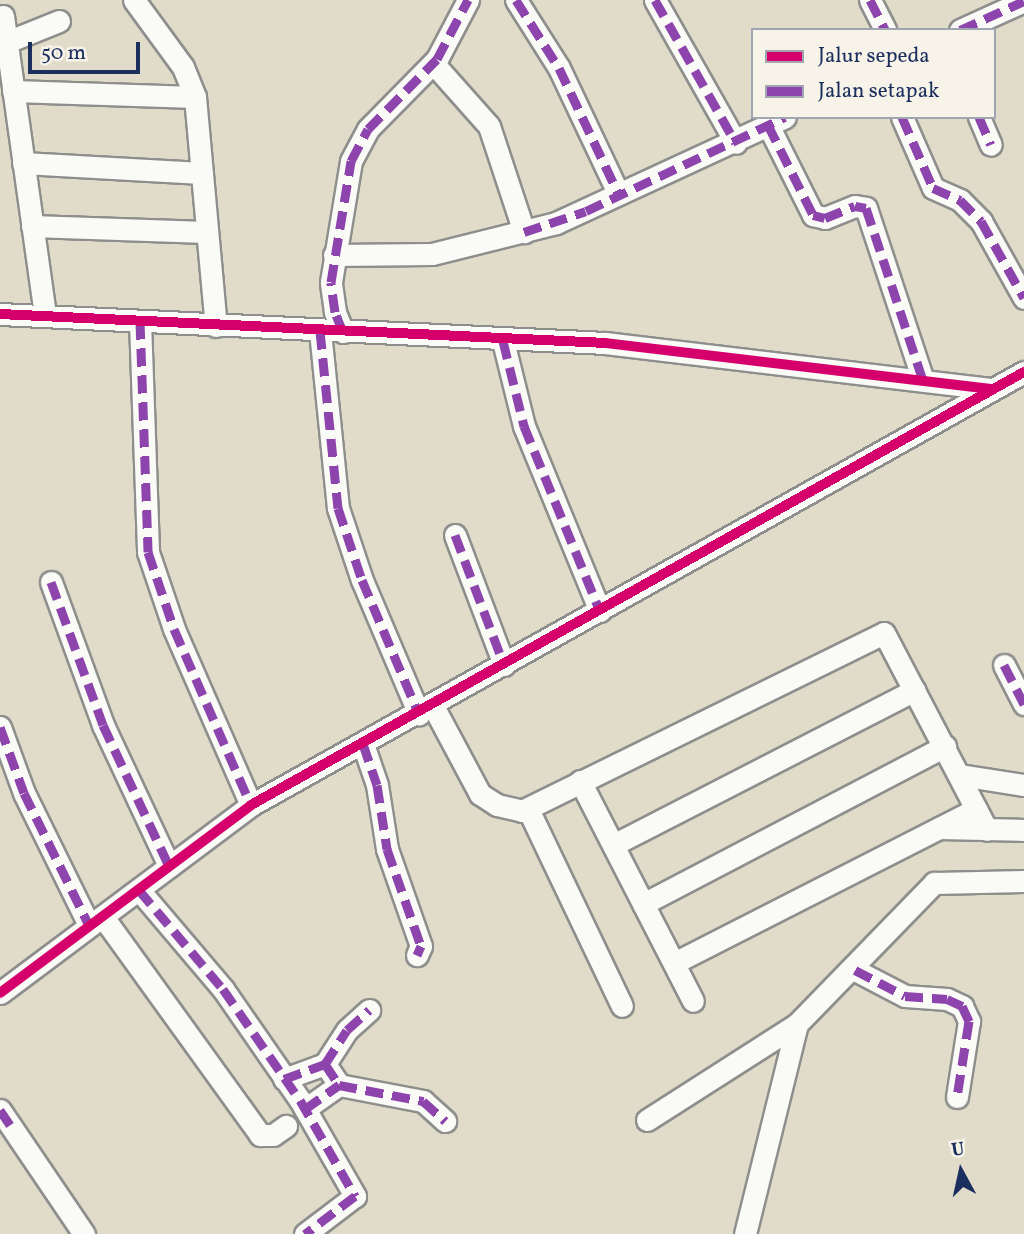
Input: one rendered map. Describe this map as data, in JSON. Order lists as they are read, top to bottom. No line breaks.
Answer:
{"legend":["Jalur sepeda","Jalan setapak"],"scale_bar":"50 m","north":"top"}
